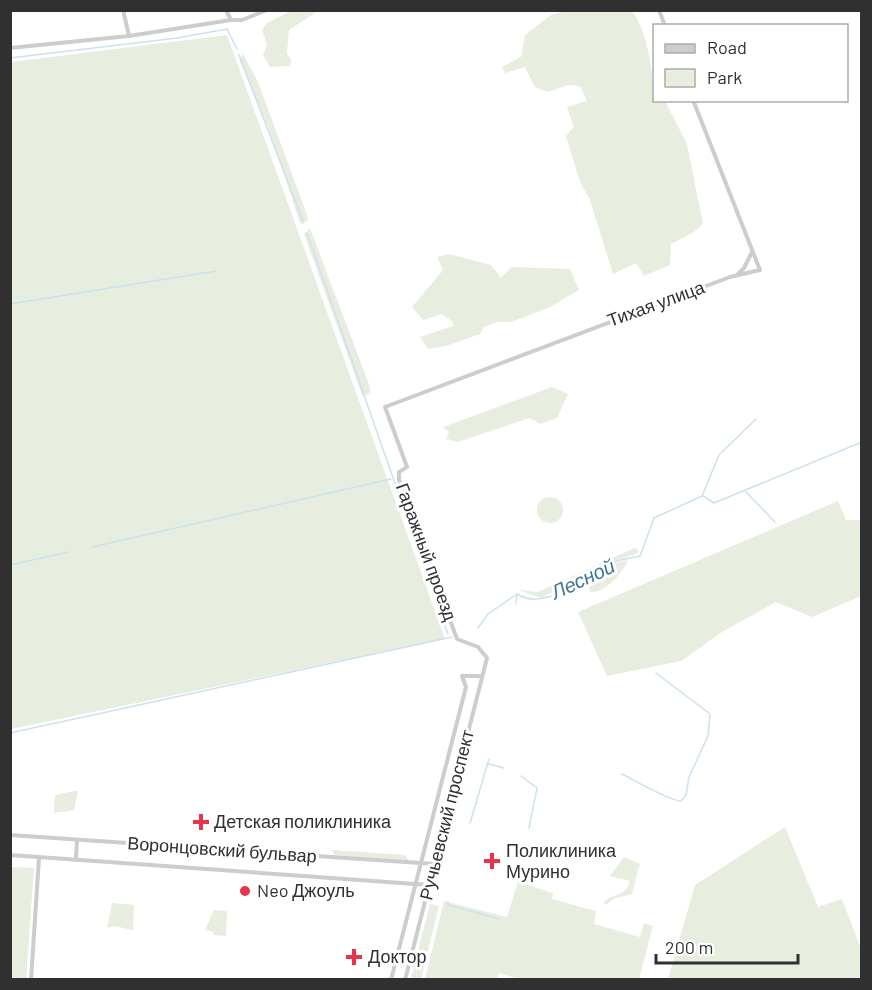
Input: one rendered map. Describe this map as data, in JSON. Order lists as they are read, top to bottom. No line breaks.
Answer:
{"streets":{"street":["Тихая улица","Гаражный проезд","Ручьевский проспект","Воронцовский бульвар"]},"crossings":[["Тихая улица","Гаражный проезд"],["Гаражный проезд","Ручьевский проспект"],["Ручьевский проспект","Воронцовский бульвар"]],"water":["Лесной"],"places":{"health":["Детская поликлиника","Поликлиника Мурино","Доктор"],"other":["Neo Джоуль"]},"legend":["Road","Park"],"scale_bar":"200 m"}
